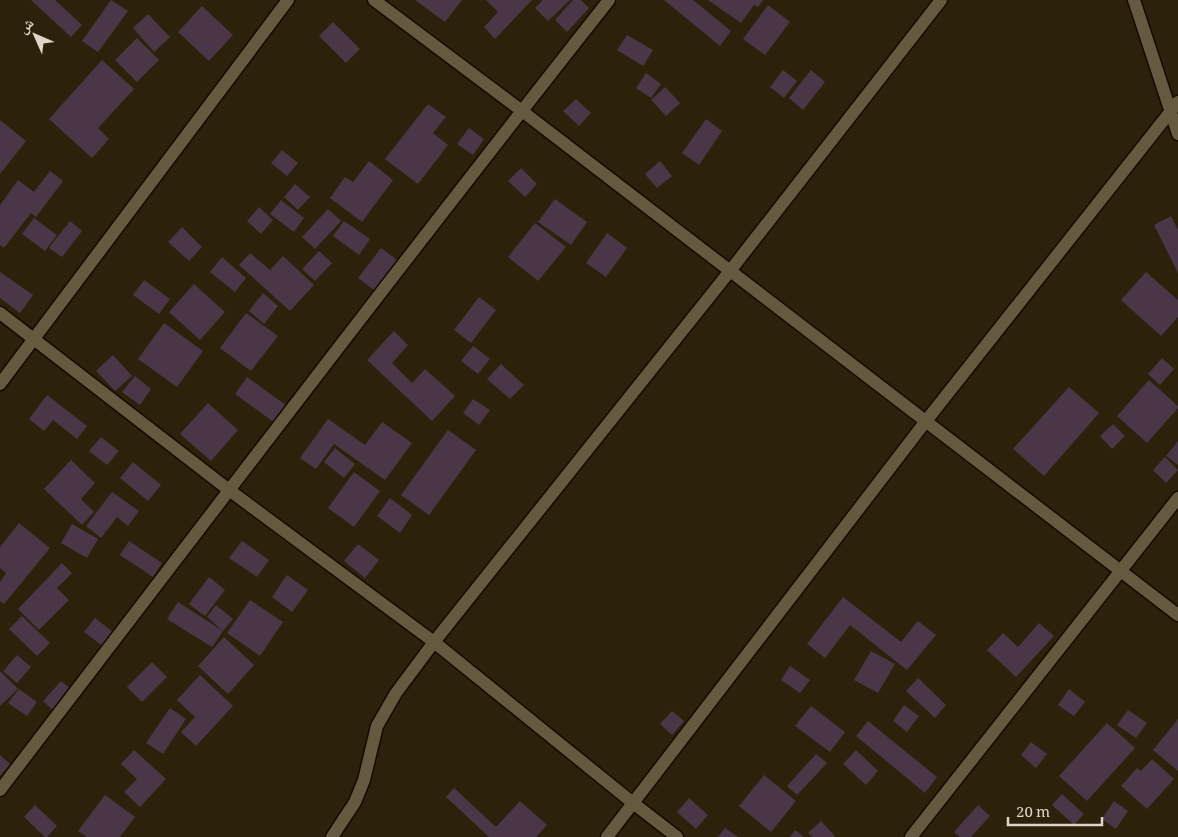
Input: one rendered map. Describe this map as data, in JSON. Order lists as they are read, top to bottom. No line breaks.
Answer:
{"scale_bar":"20 m","north":"top left"}
